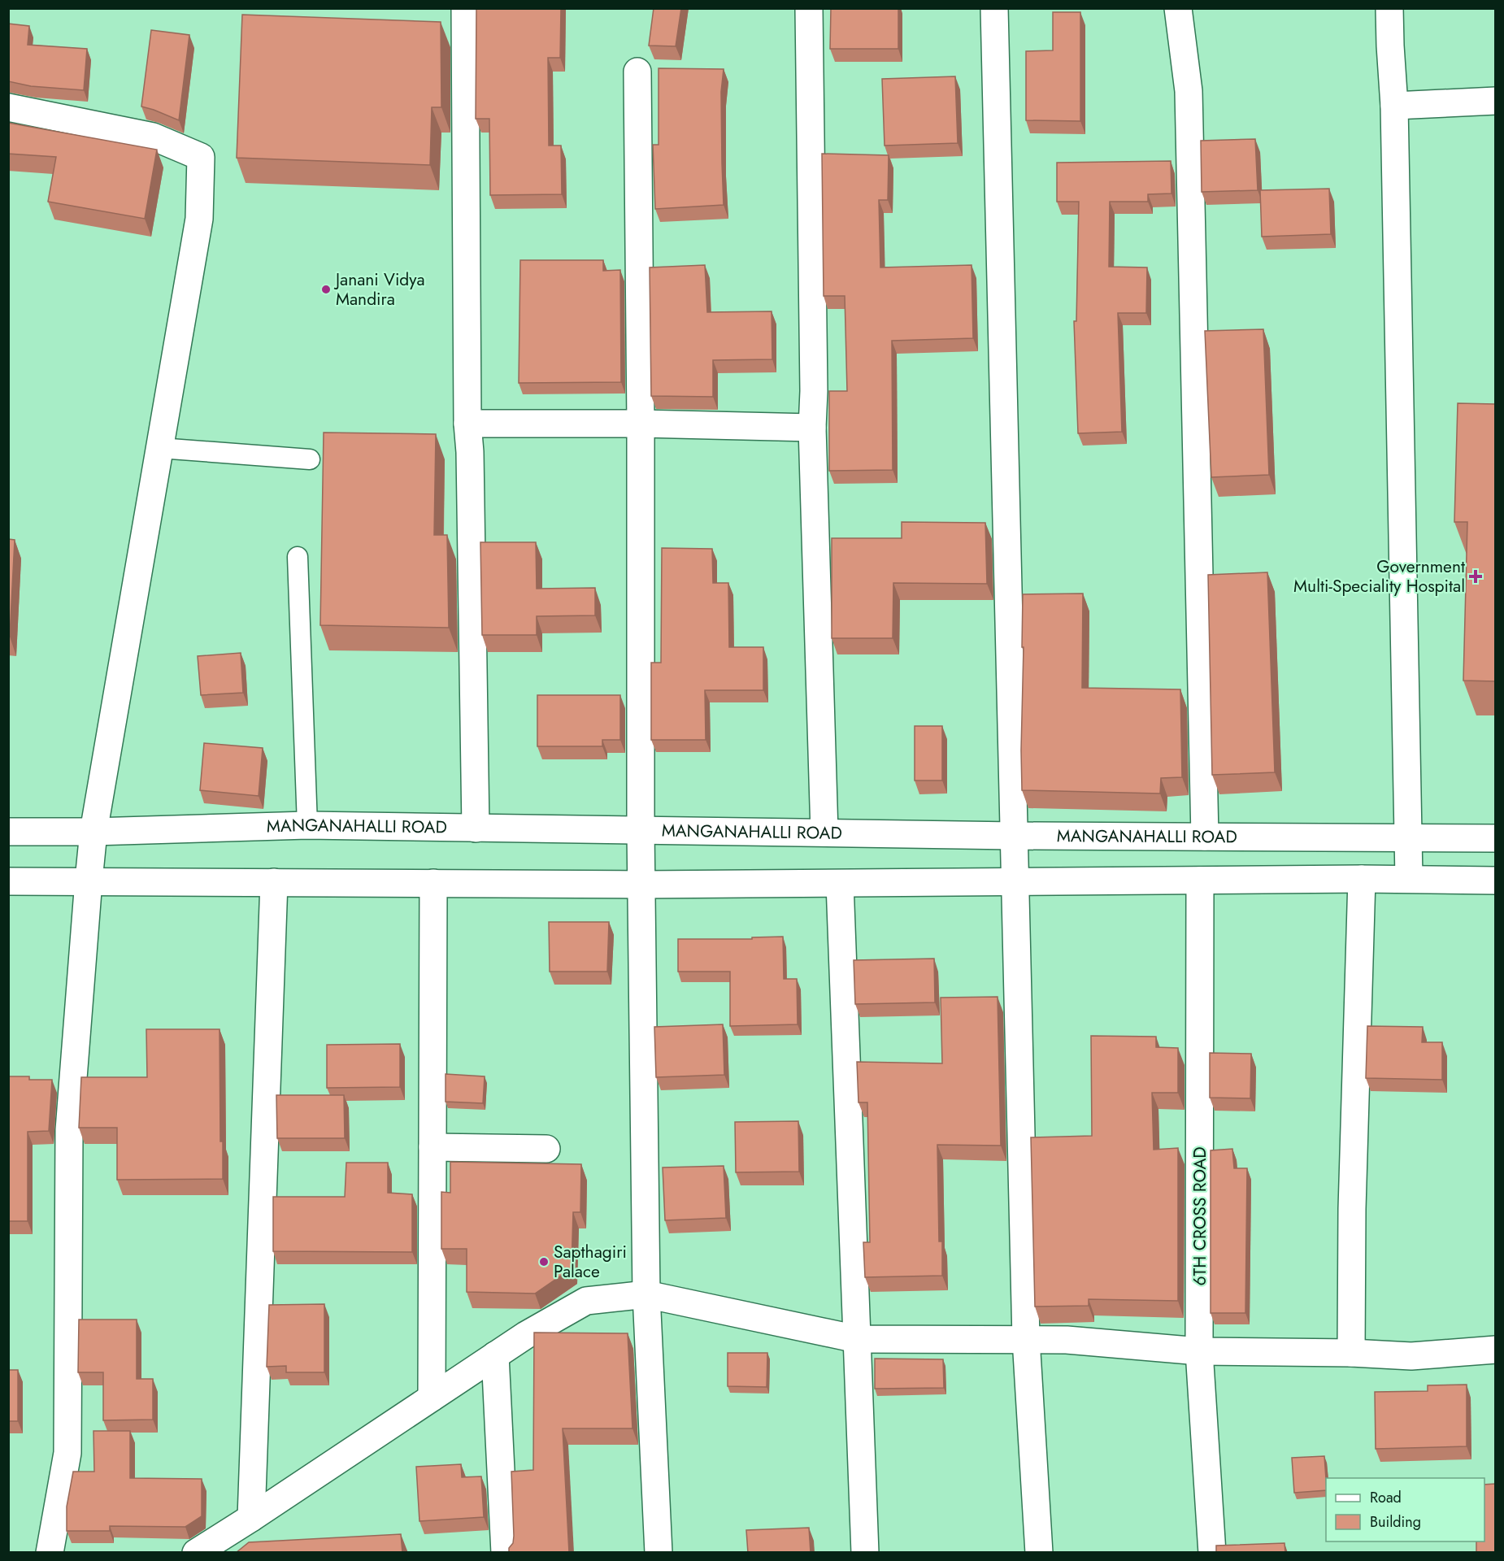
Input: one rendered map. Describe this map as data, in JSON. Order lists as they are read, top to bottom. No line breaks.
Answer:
{"streets":{"street":["MANGANAHALLI ROAD","6TH CROSS ROAD"]},"places":{"other":["Janani Vidya Mandira","Sapthagiri Palace"],"health":["Government Multi-Speciality Hospital"]},"legend":["Road","Building"]}
